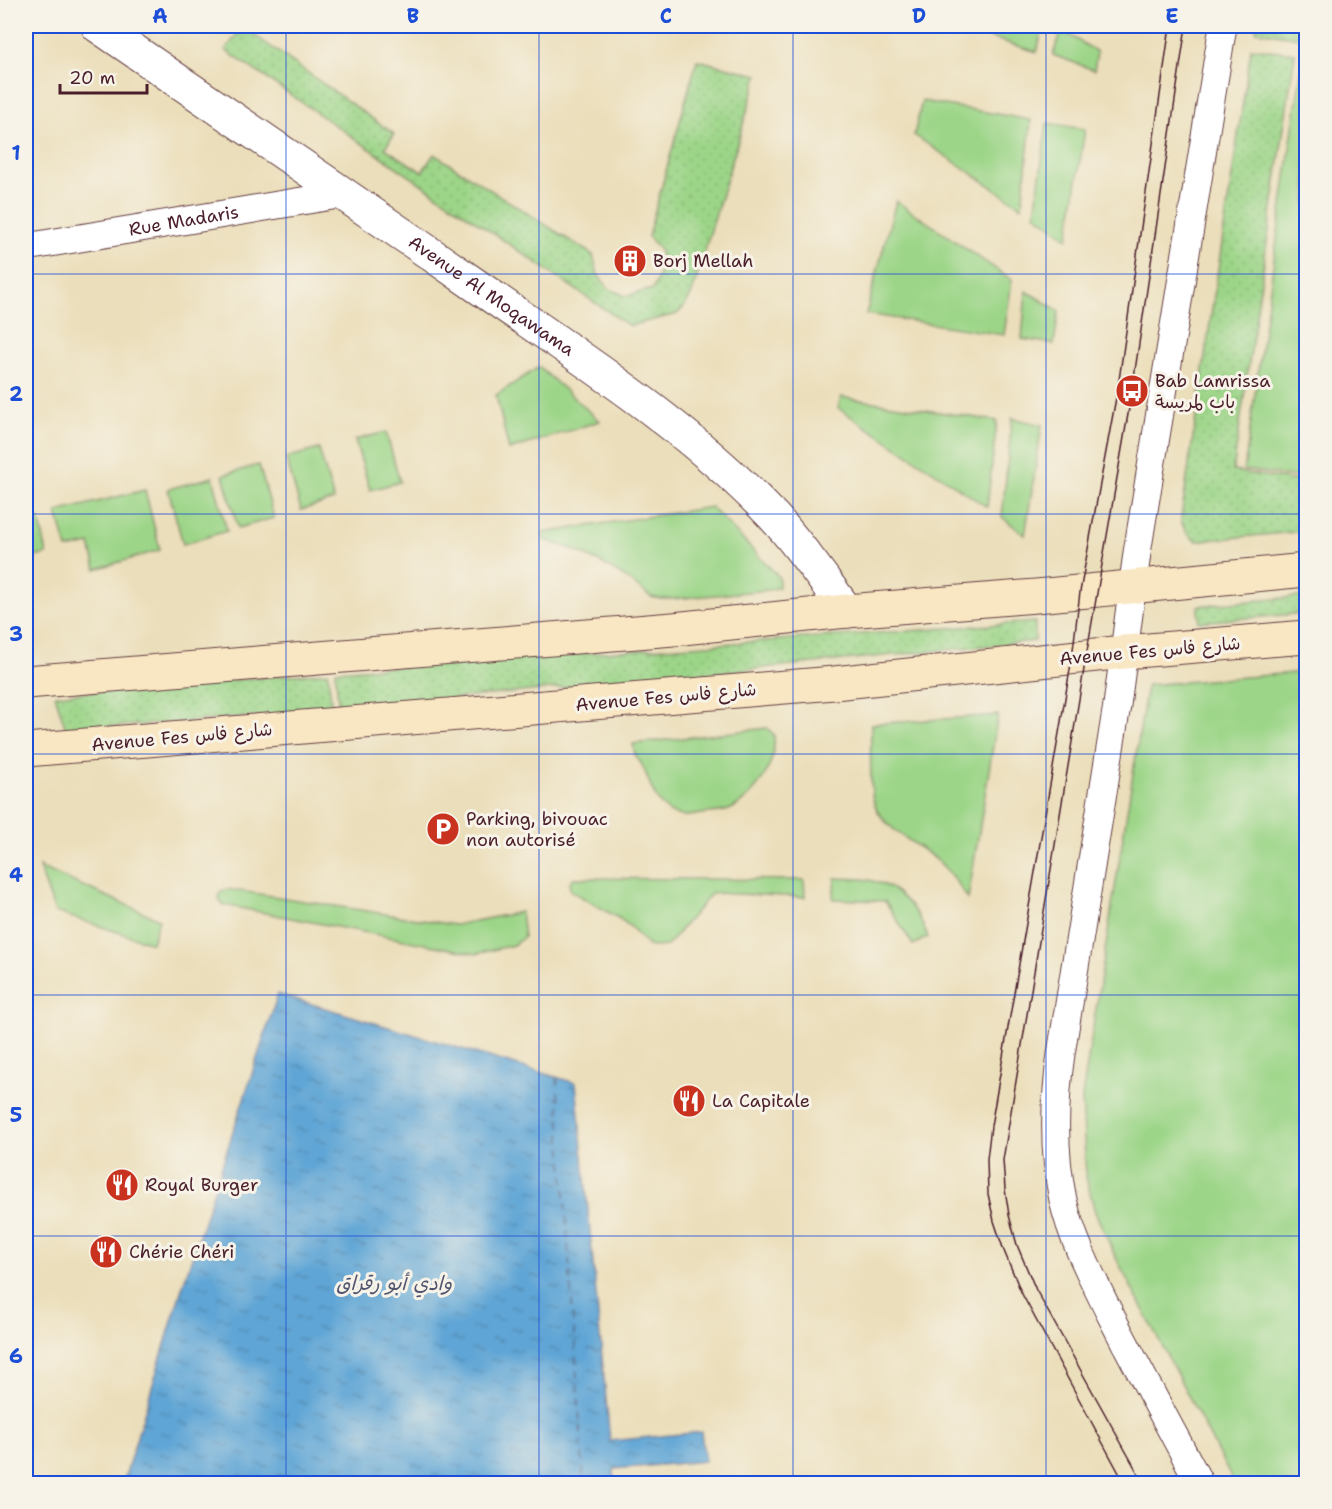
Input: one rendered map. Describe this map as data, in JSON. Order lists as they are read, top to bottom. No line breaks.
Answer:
{"streets":{"main road":["Avenue Fes شارع فاس"],"street":["Rue Madaris","Avenue Al Moqawama"]},"crossings":[["Rue Madaris","Avenue Al Moqawama"]],"water":["وادي أبو رقراق"],"places":{"building":["Borj Mellah"],"bus stop":["Bab Lamrissa باب لمريسة"],"parking":["Parking, bivouac non autorisé"],"restaurant":["La Capitale","Royal Burger","Chérie Chéri"]},"scale_bar":"20 m","grid":{"columns":["A","B","C","D","E"],"rows":["1","2","3","4","5","6"]}}
